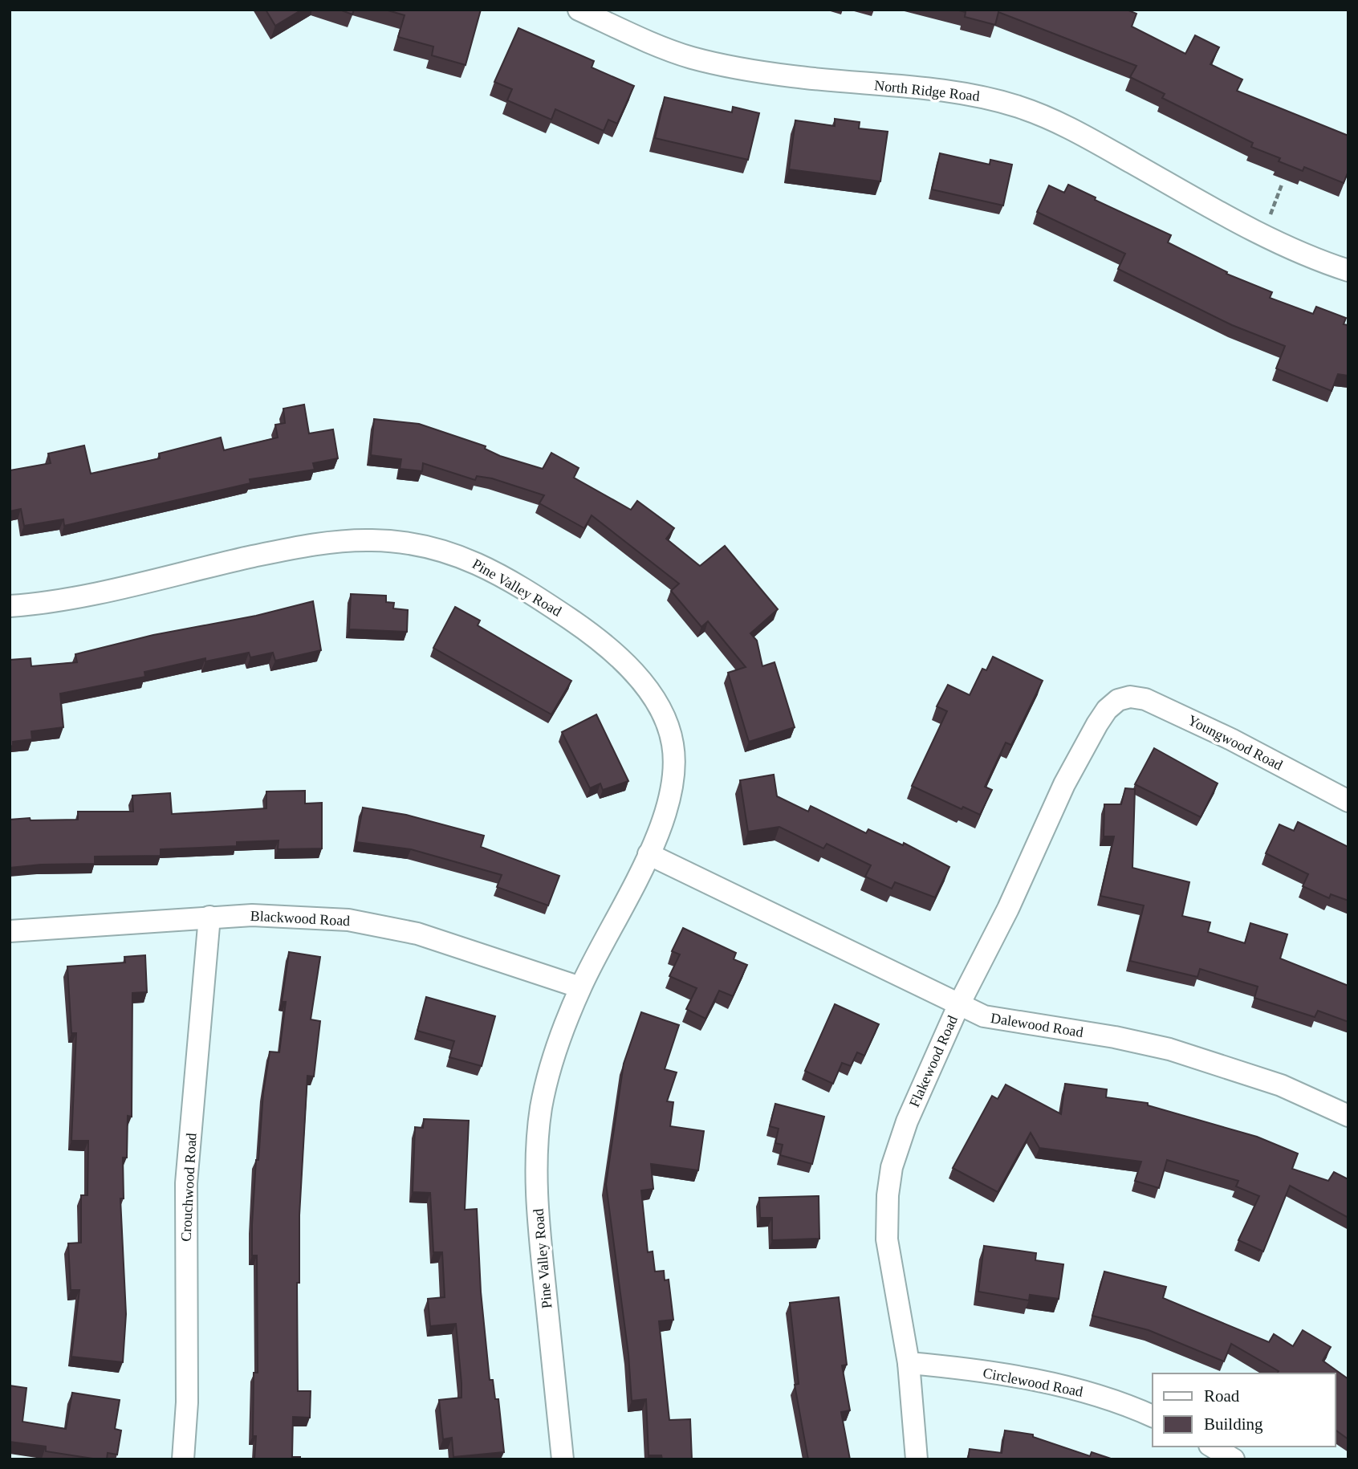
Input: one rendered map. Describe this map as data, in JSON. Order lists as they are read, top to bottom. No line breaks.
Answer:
{"streets":{"street":["North Ridge Road","Pine Valley Road","Youngwood Road","Blackwood Road","Dalewood Road","Flakewood Road","Crouchwood Road","Circlewood Road"]},"crossings":[["Pine Valley Road","Blackwood Road"],["Pine Valley Road","Dalewood Road"],["Youngwood Road","Flakewood Road"],["Blackwood Road","Crouchwood Road"],["Dalewood Road","Flakewood Road"],["Flakewood Road","Circlewood Road"]],"legend":["Road","Building"]}
